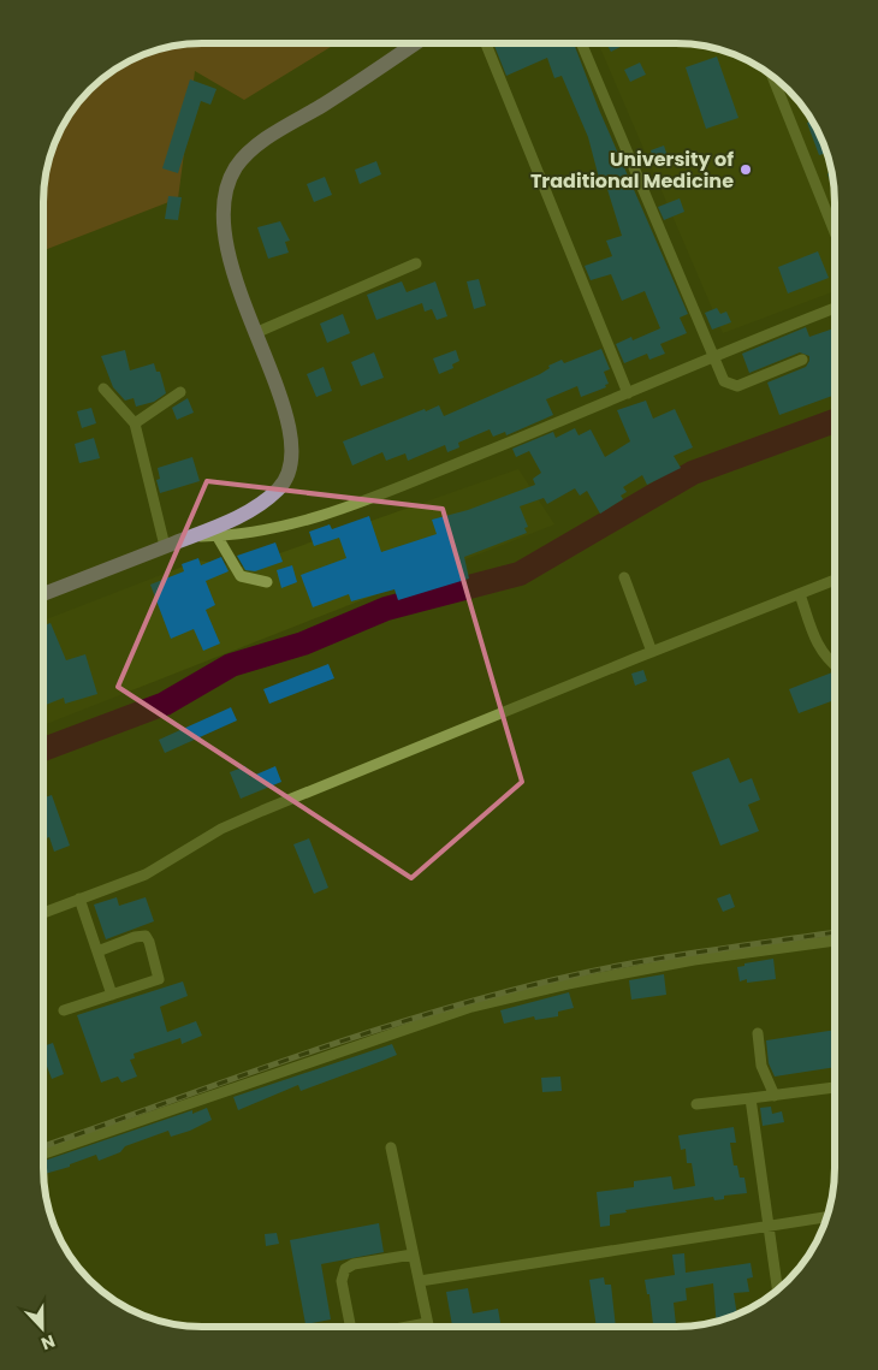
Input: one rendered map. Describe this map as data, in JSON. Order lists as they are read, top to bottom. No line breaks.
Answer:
{"places":["University of Traditional Medicine"],"north":"bottom"}
